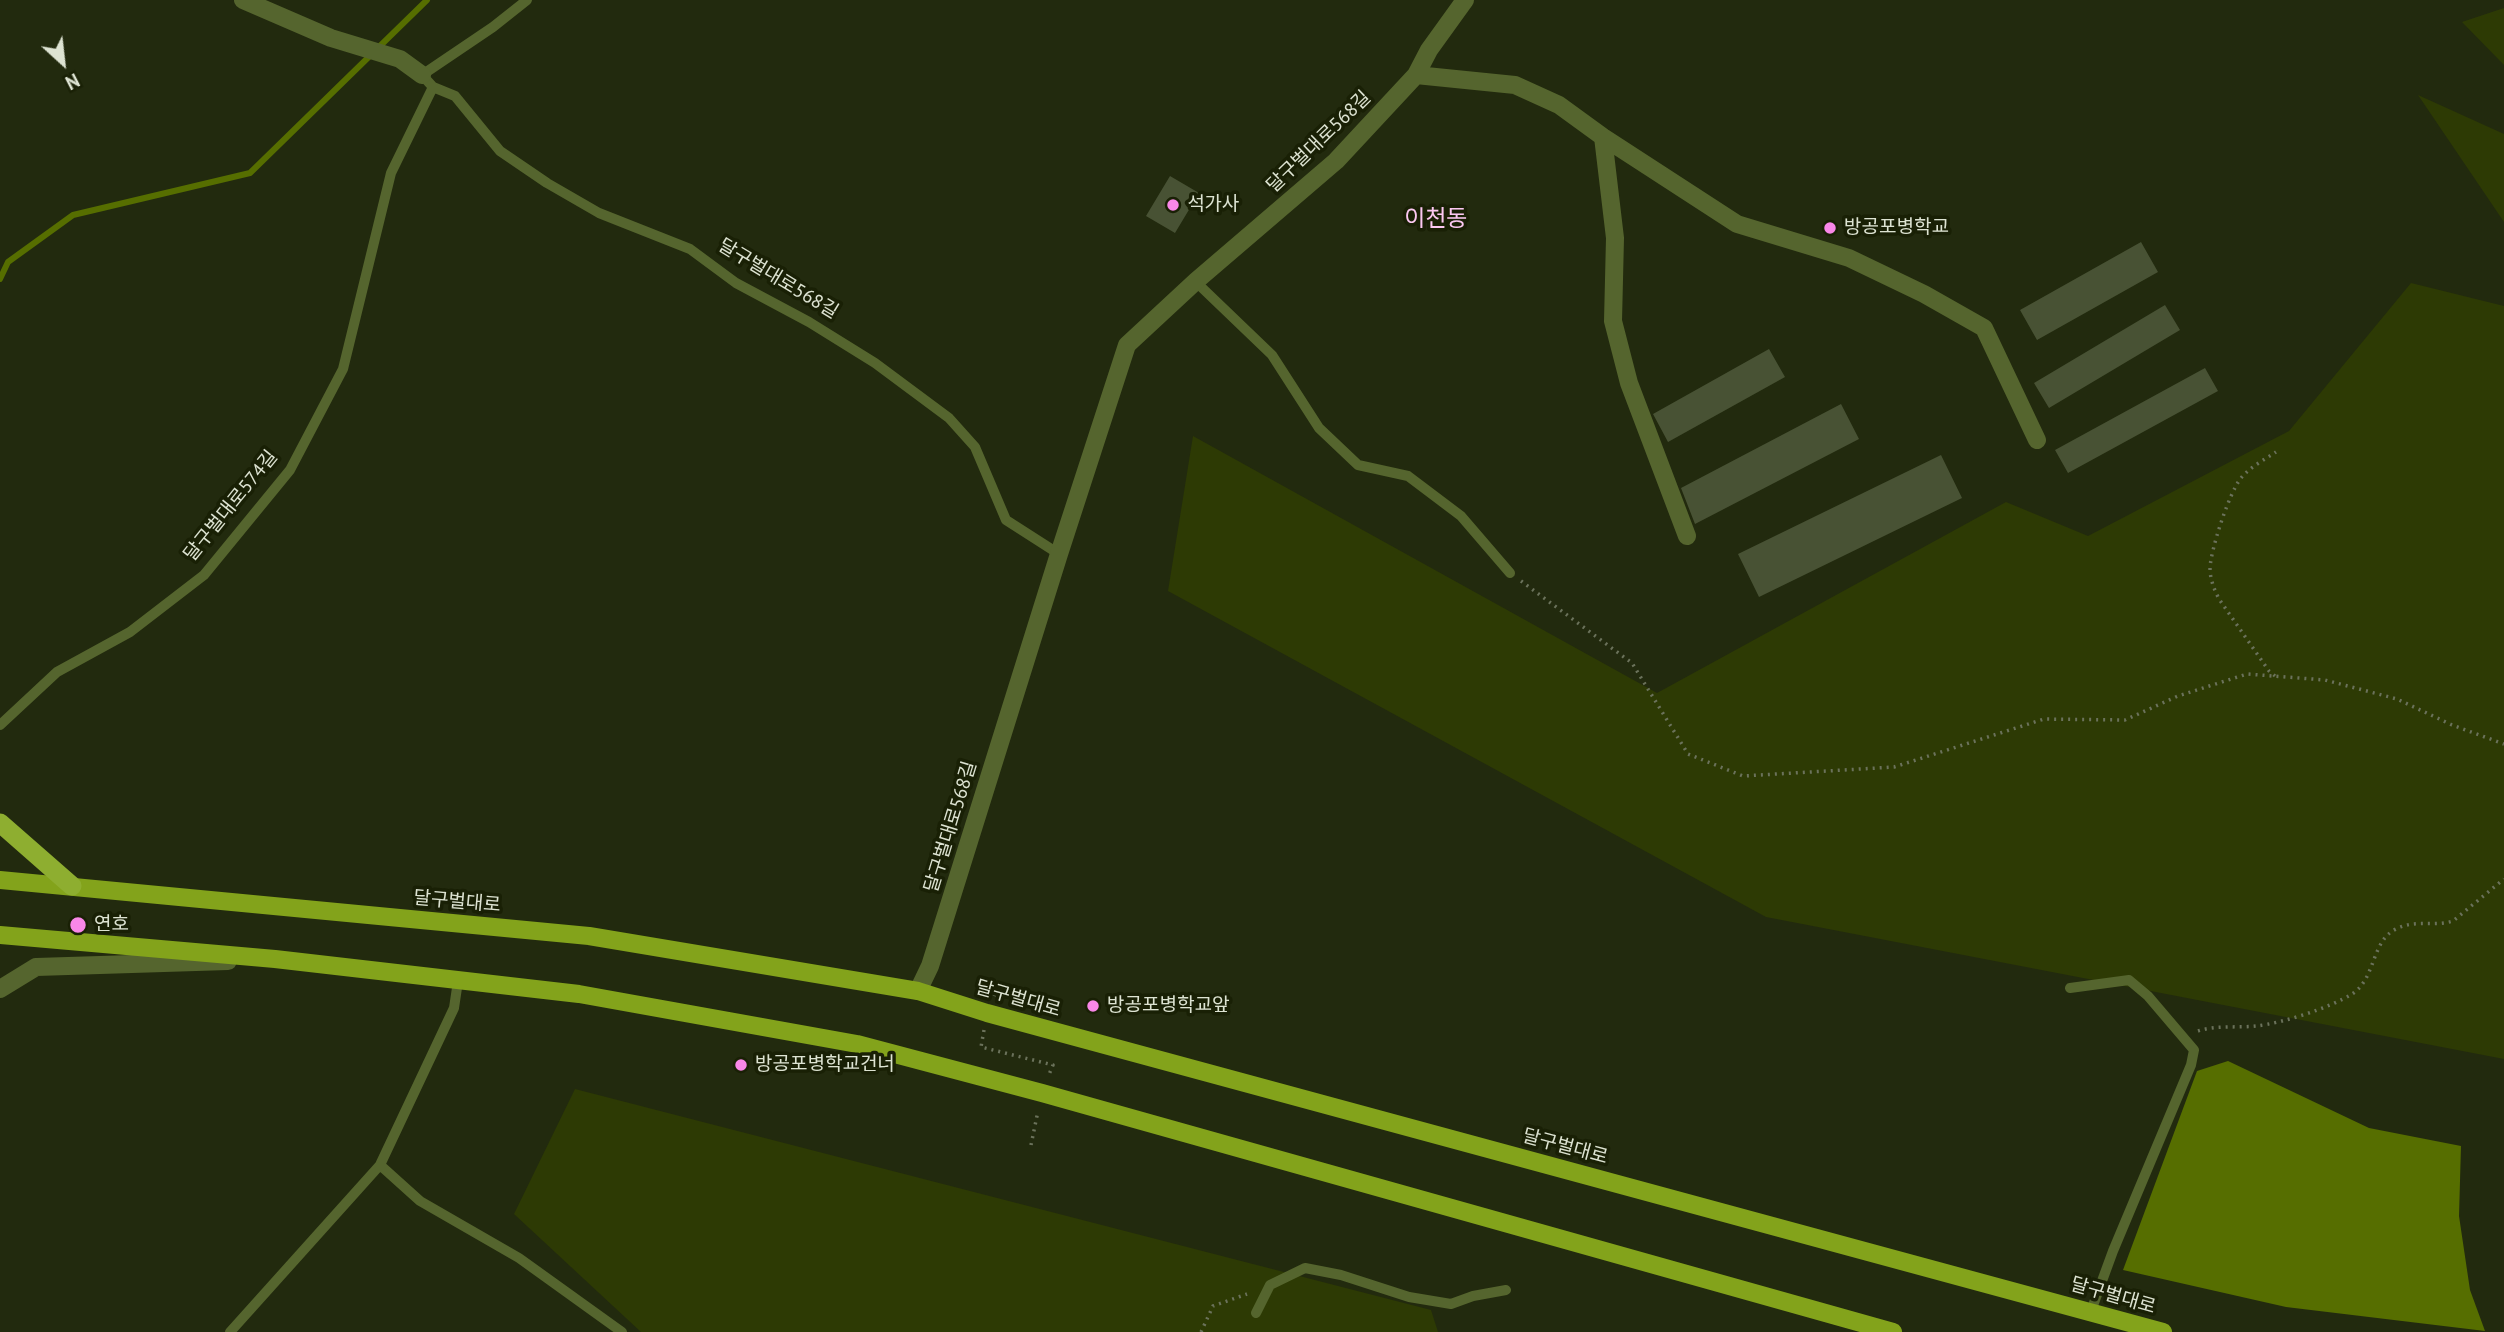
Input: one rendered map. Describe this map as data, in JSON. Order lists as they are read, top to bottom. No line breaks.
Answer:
{"streets":{"main road":["달구벌대로"],"street":["달구벌대로568길"],"lane":["달구벌대로574길"]},"crossings":[["달구벌대로568길","달구벌대로574길"],["달구벌대로568길","달구벌대로"]],"districts":["이천동"],"places":["석가사","방공포병학교","연호","방공포병학교앞","방공포병학교건너"],"north":"bottom right"}
